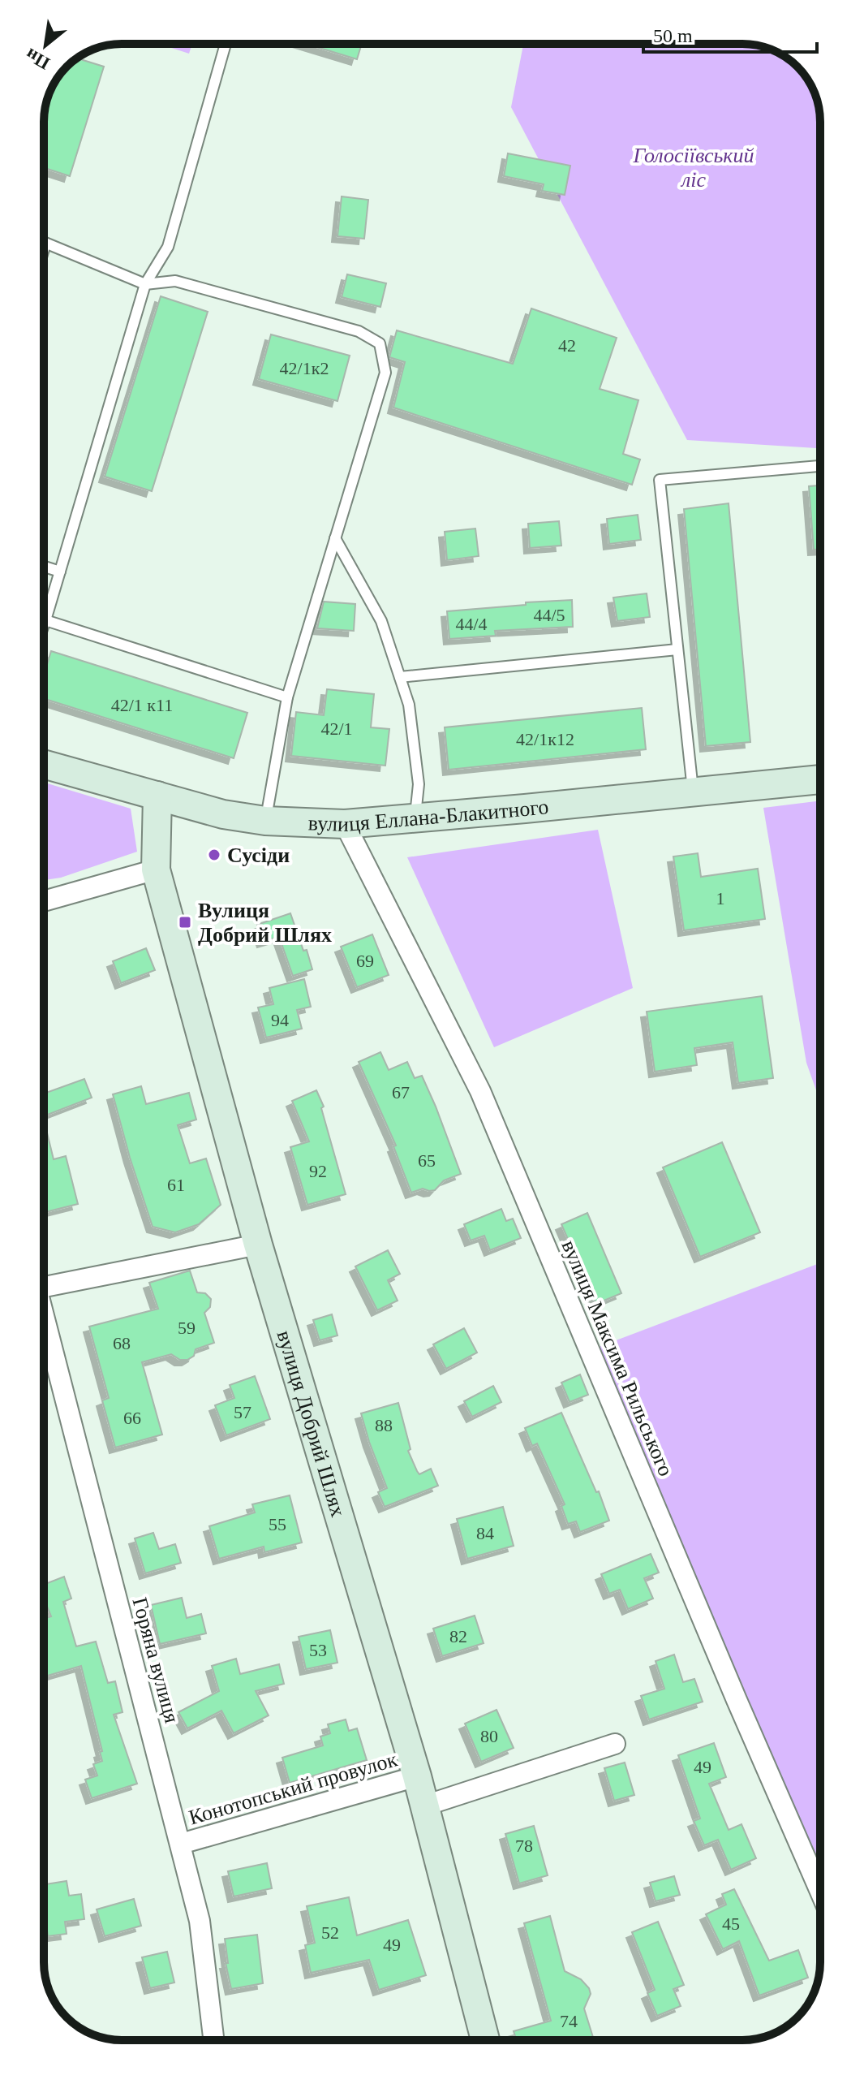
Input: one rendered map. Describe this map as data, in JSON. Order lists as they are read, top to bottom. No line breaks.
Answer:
{"streets":{"street":["вулиця Еллана-Блакитного","вулиця Максима Рильського","вулиця Добрий Шлях","Горяна вулиця","Конотопський провулок"]},"crossings":[["вулиця Еллана-Блакитного","вулиця Максима Рильського"],["вулиця Еллана-Блакитного","вулиця Добрий Шлях"],["вулиця Добрий Шлях","Конотопський провулок"],["Горяна вулиця","Конотопський провулок"]],"parks":["Голосіївський ліс"],"places":{"other":["Сусіди"],"transit":["Вулиця Добрий Шлях"]},"house_numbers":["42","42/1к2","44/5","44/4","42/1 к11","42/1","42/1к12","1","69","94","67","65","92","61","59","68","57","66","88","55","84","82","53","80","49","78","45","52","49","74"],"scale_bar":"50 m","north":"bottom left"}
